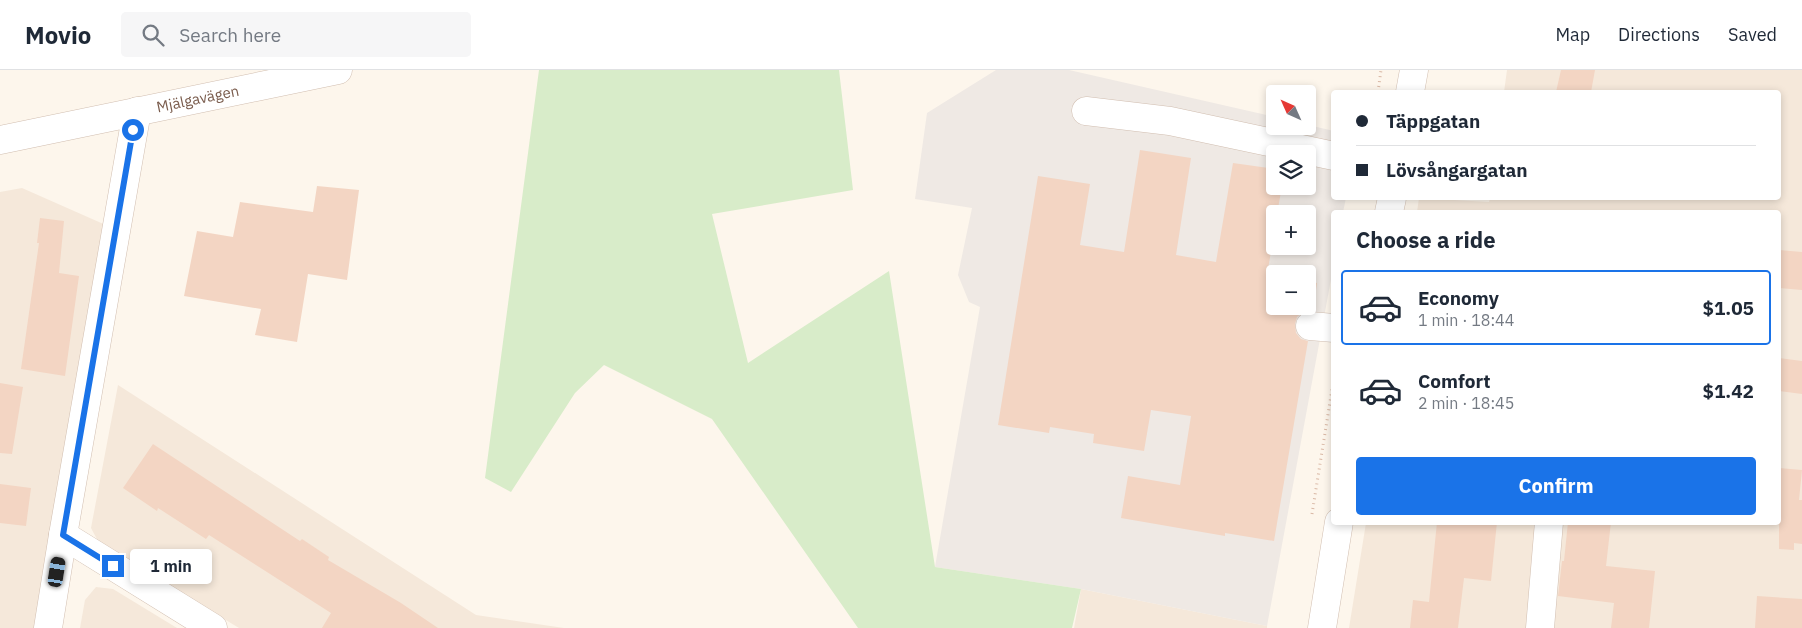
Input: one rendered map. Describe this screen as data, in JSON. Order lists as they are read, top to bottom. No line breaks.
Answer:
{"streets":{"street":["Mjälgavägen"]},"north":"top left","page":{"header":"Movio","search":"Search here","nav":["Map","Directions","Saved"],"map_buttons":["+","−"],"banner":["Täppgatan","Lövsångargatan"],"heading":"Choose a ride","list":[{"name":"Economy","note":"1 min · 18:44","value":"$1.05"},{"name":"Comfort","note":"2 min · 18:45","value":"$1.42"}],"buttons":"Confirm","bubble":"1 min"}}
